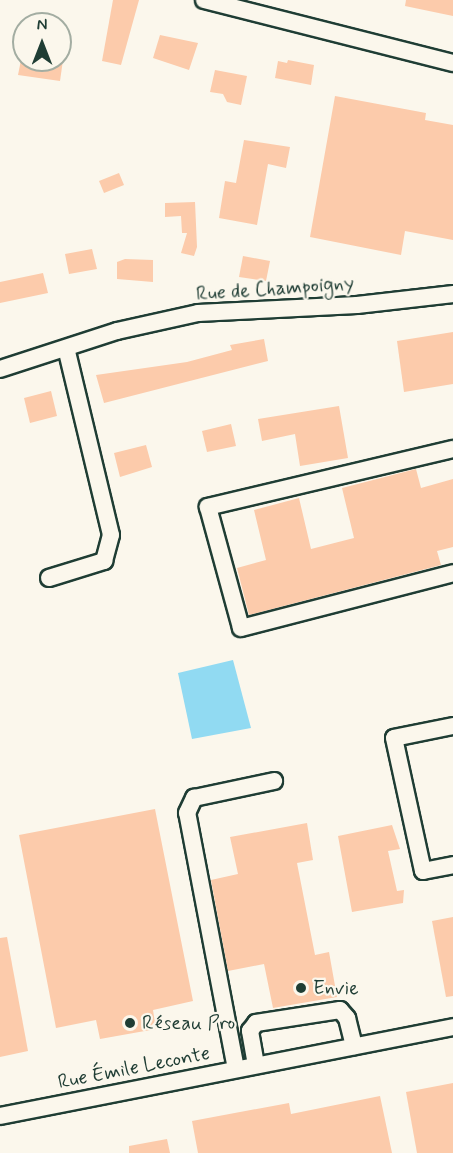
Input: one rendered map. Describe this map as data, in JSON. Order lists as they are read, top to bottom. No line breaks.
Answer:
{"streets":{"street":["Rue de Champoigny","Rue Émile Leconte"]},"places":["Envie","Réseau Pro"],"north":"top"}
